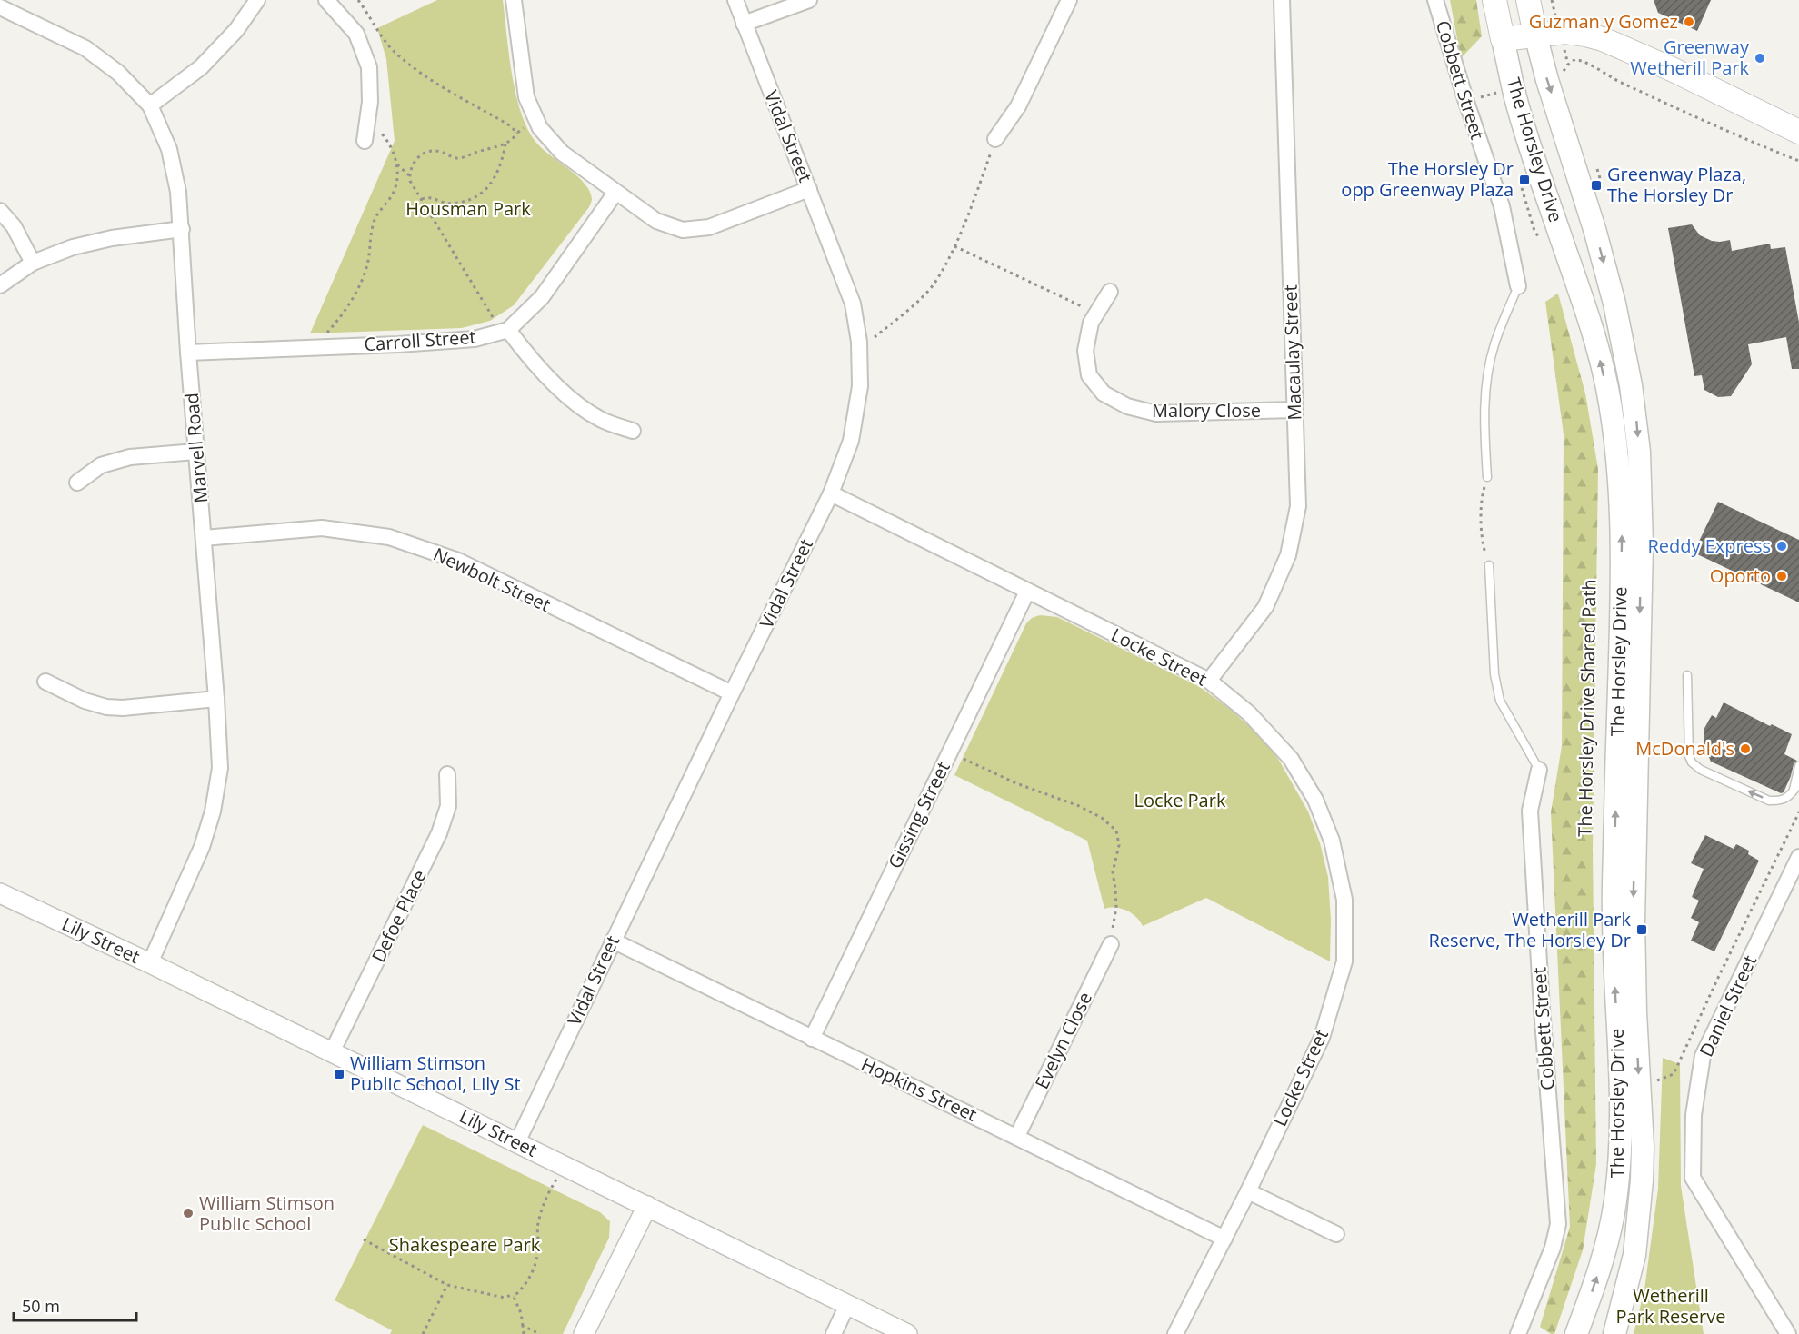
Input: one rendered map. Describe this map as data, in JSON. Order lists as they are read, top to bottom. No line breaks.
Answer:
{"streets":{"main road":["The Horsley Drive"],"street":["Cobbett Street","Vidal Street","Carroll Street","Macaulay Street","Malory Close","Marvell Road","Newbolt Street","Locke Street","Gissing Street","Defoe Place","Lily Street","Daniel Street","Evelyn Close","Hopkins Street"]},"crossings":[["Vidal Street","Newbolt Street"],["Vidal Street","Locke Street"],["Vidal Street","Lily Street"],["Vidal Street","Hopkins Street"],["Carroll Street","Marvell Road"],["Macaulay Street","Malory Close"],["Macaulay Street","Locke Street"],["Marvell Road","Newbolt Street"],["Marvell Road","Lily Street"],["Locke Street","Gissing Street"],["Locke Street","Hopkins Street"],["Gissing Street","Hopkins Street"],["Defoe Place","Lily Street"],["Evelyn Close","Hopkins Street"]],"parks":["Housman Park","Locke Park","Shakespeare Park","Wetherill Park Reserve"],"places":{"other":["Guzman y Gomez","Greenway Wetherill Park","Reddy Express","Oporto","McDonald's","William Stimson Public School"],"transit":["The Horsley Dr opp Greenway Plaza","Greenway Plaza, The Horsley Dr","Wetherill Park Reserve, The Horsley Dr","William Stimson Public School, Lily St"]},"scale_bar":"50 m"}
